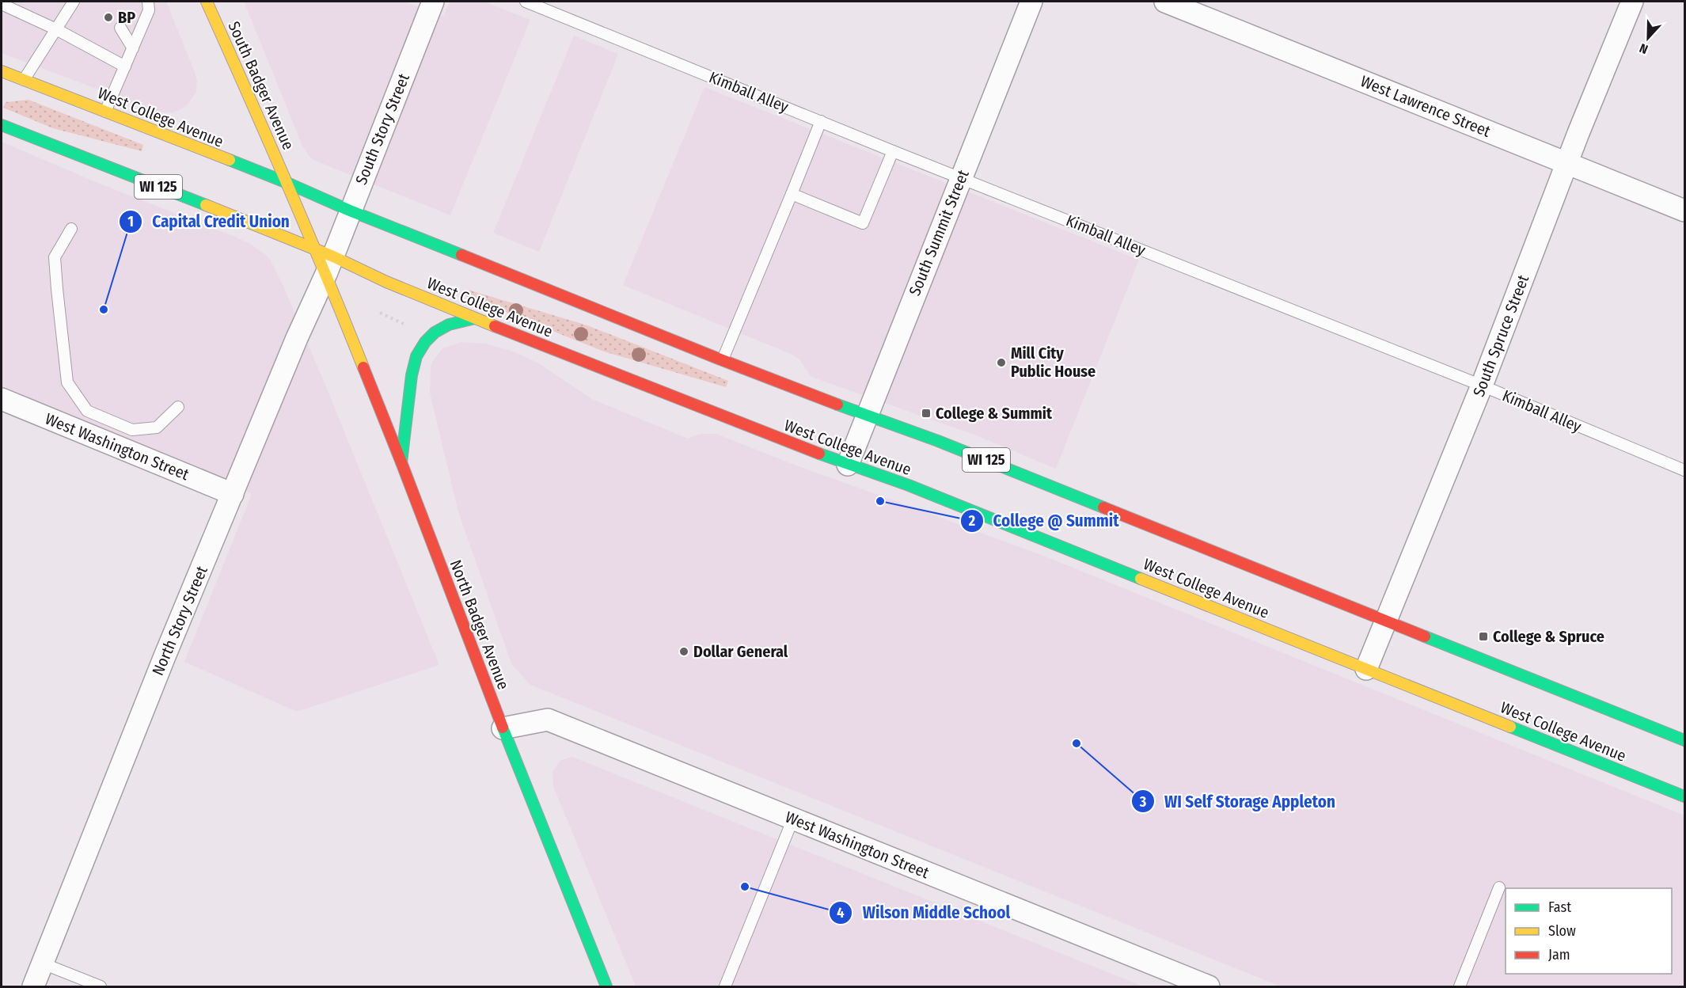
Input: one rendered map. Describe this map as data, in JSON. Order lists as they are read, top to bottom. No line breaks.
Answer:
{"streets":{"main road":["South Badger Avenue","West College Avenue","WI 125","North Badger Avenue"],"street":["West Lawrence Street","South Story Street","South Summit Street","South Spruce Street","West Washington Street","North Story Street"],"lane":["Kimball Alley"]},"crossings":[["South Badger Avenue","West College Avenue"],["South Badger Avenue","South Story Street"],["South Badger Avenue","North Story Street"],["South Badger Avenue","North Badger Avenue"],["Kimball Alley","South Summit Street"],["Kimball Alley","South Spruce Street"],["West Lawrence Street","South Spruce Street"],["West College Avenue","South Story Street"],["West College Avenue","South Summit Street"],["West College Avenue","South Spruce Street"],["West College Avenue","North Story Street"],["West College Avenue","North Badger Avenue"],["South Story Street","North Story Street"],["South Story Street","North Badger Avenue"],["West Washington Street","North Story Street"],["West Washington Street","North Badger Avenue"],["North Story Street","North Badger Avenue"]],"places":{"other":["BP","Capital Credit Union","Mill City Public House","College @ Summit","Dollar General","WI Self Storage Appleton","Wilson Middle School"],"transit":["College & Summit","College & Spruce"]},"legend":["Fast","Slow","Jam"],"north":"bottom"}
